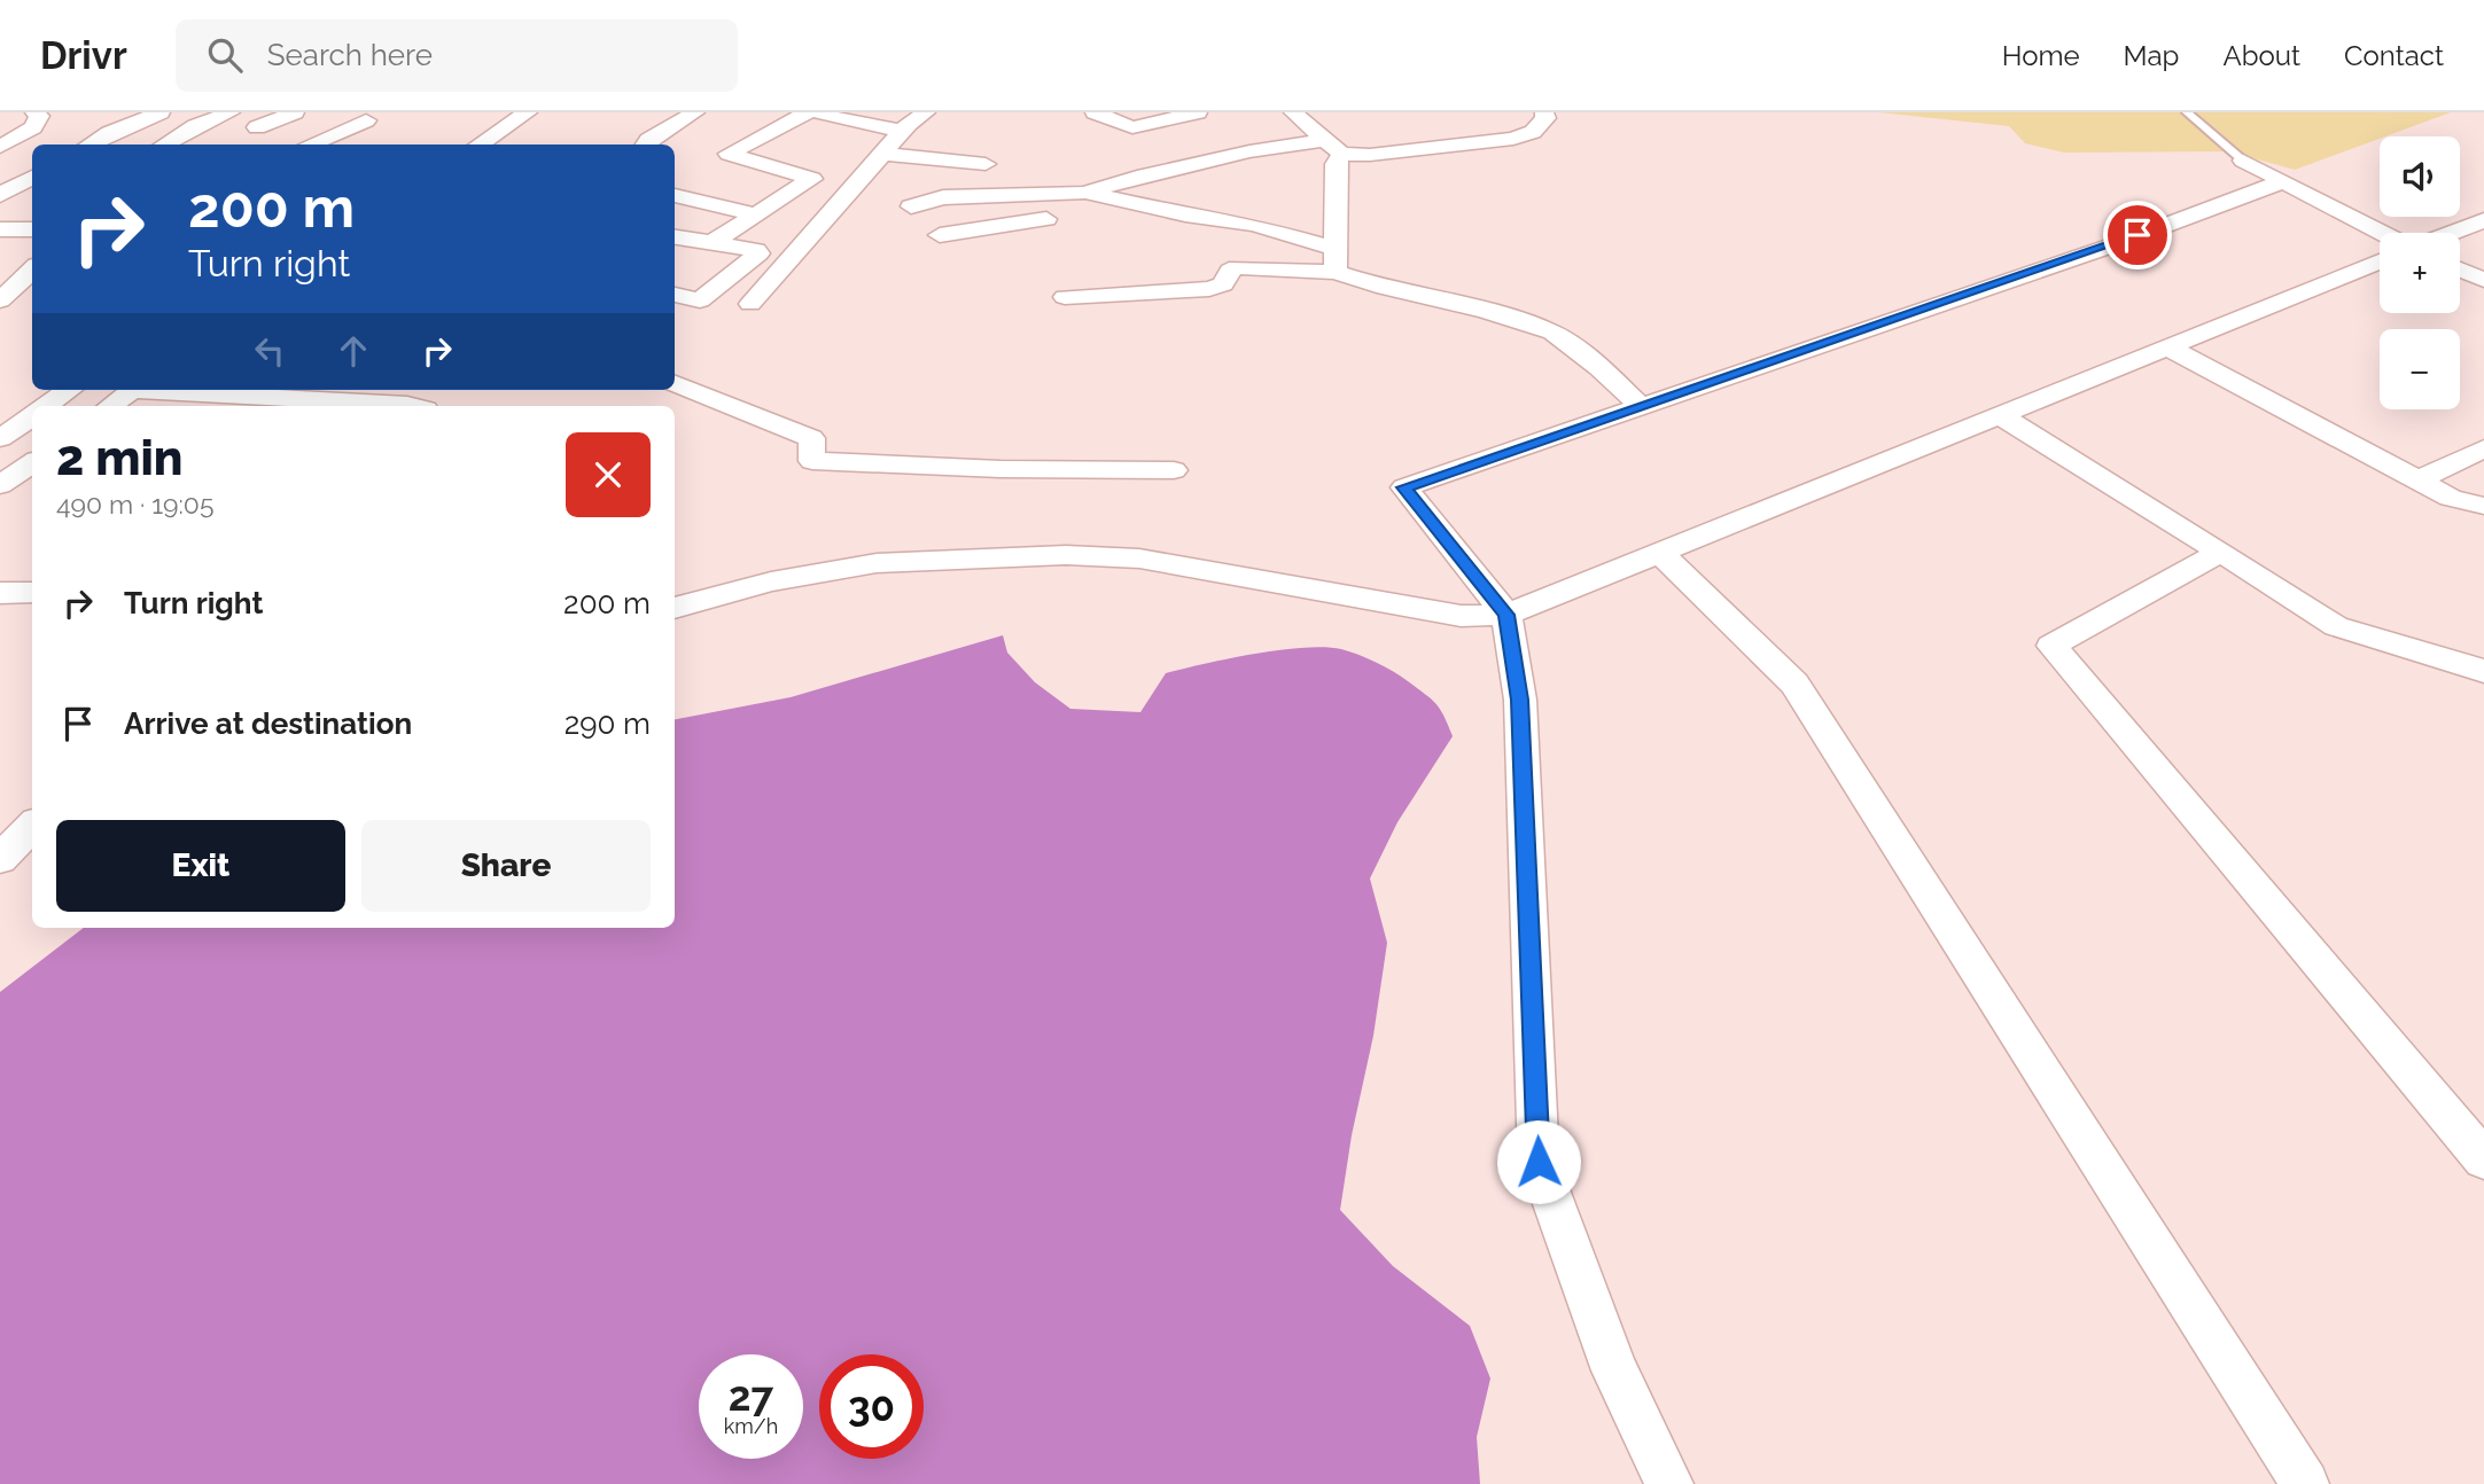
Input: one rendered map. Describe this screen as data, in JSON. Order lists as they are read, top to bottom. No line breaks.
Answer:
{"page":{"header":"Drivr","search":"Search here","nav":["Home","Map","About","Contact"],"map_buttons":["+","−"],"turn":["200 m","Turn right"],"heading":["2 min","490 m · 19:05"],"list":[{"name":"Turn right","value":"200 m"},{"name":"Arrive at destination","value":"290 m"}],"buttons":["Exit","Share"],"speed":"27 km/h","limit":"30"}}
